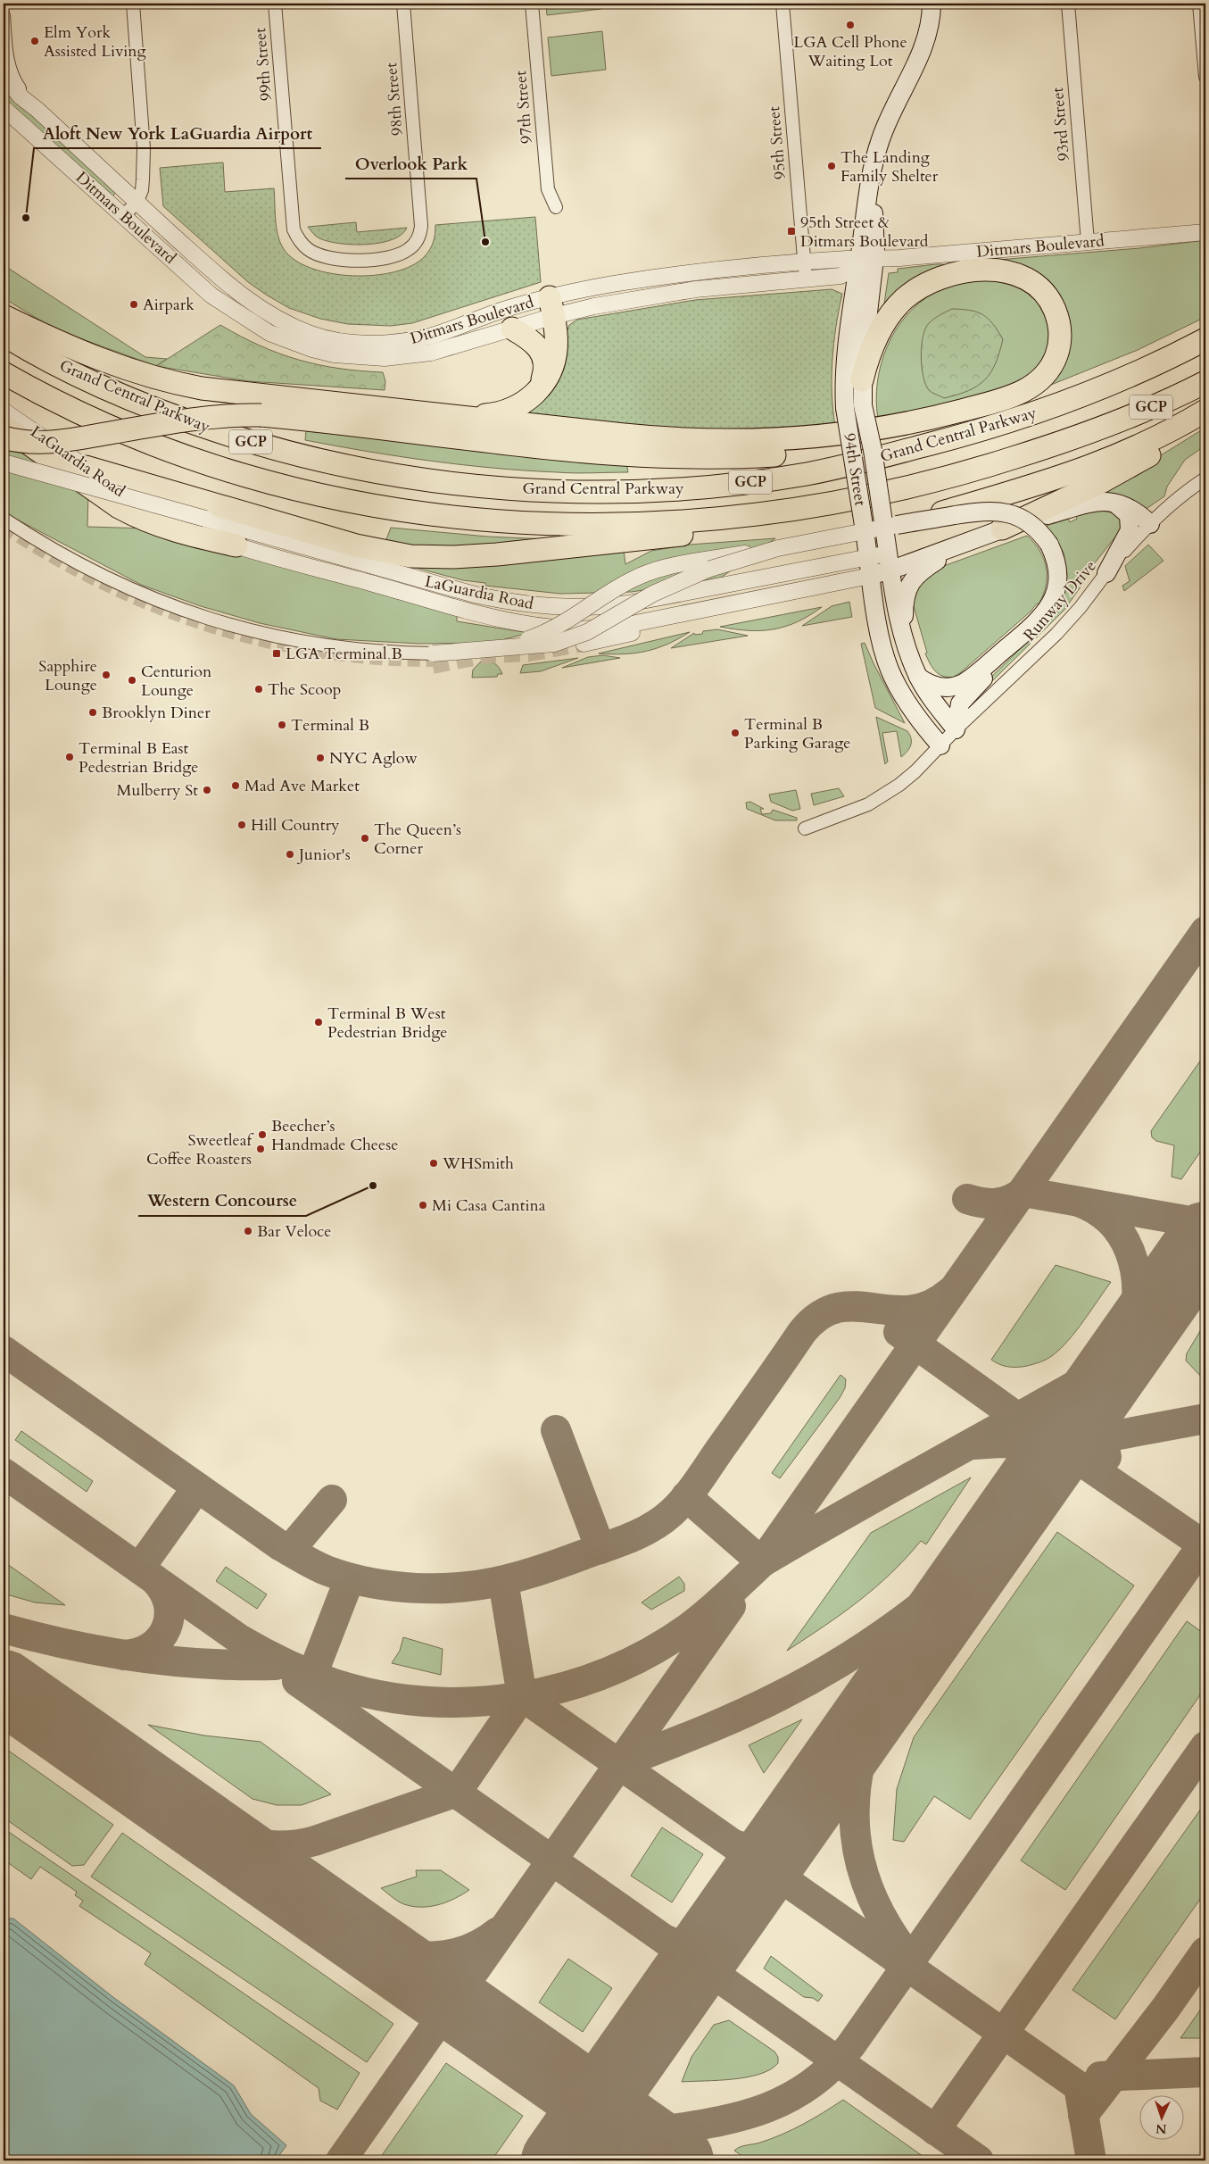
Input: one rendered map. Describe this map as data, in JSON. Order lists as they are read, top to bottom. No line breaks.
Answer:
{"streets":{"highway":["Grand Central Parkway","GCP"],"main road":["94th Street"],"street":["99th Street","98th Street","97th Street","93rd Street","95th Street","Ditmars Boulevard","LaGuardia Road","Runway Drive"]},"crossings":[["99th Street","98th Street"],["93rd Street","Ditmars Boulevard"],["95th Street","Ditmars Boulevard"],["Ditmars Boulevard","94th Street"],["LaGuardia Road","94th Street"],["94th Street","Runway Drive"]],"places":{"other":["LGA Cell Phone Waiting Lot","Elm York Assisted Living","The Landing Family Shelter","Aloft New York LaGuardia Airport","Overlook Park","Airpark","Sapphire Lounge","Centurion Lounge","The Scoop","Brooklyn Diner","Terminal B","Terminal B Parking Garage","Terminal B East Pedestrian Bridge","NYC Aglow","Mad Ave Market","Mulberry St","Hill Country","The Queen’s Corner","Junior's","Terminal B West Pedestrian Bridge","Beecher’s Handmade Cheese","Sweetleaf Coffee Roasters","WHSmith","Western Concourse","Mi Casa Cantina","Bar Veloce"],"transit":["95th Street & Ditmars Boulevard","LGA Terminal B"]},"north":"bottom"}
